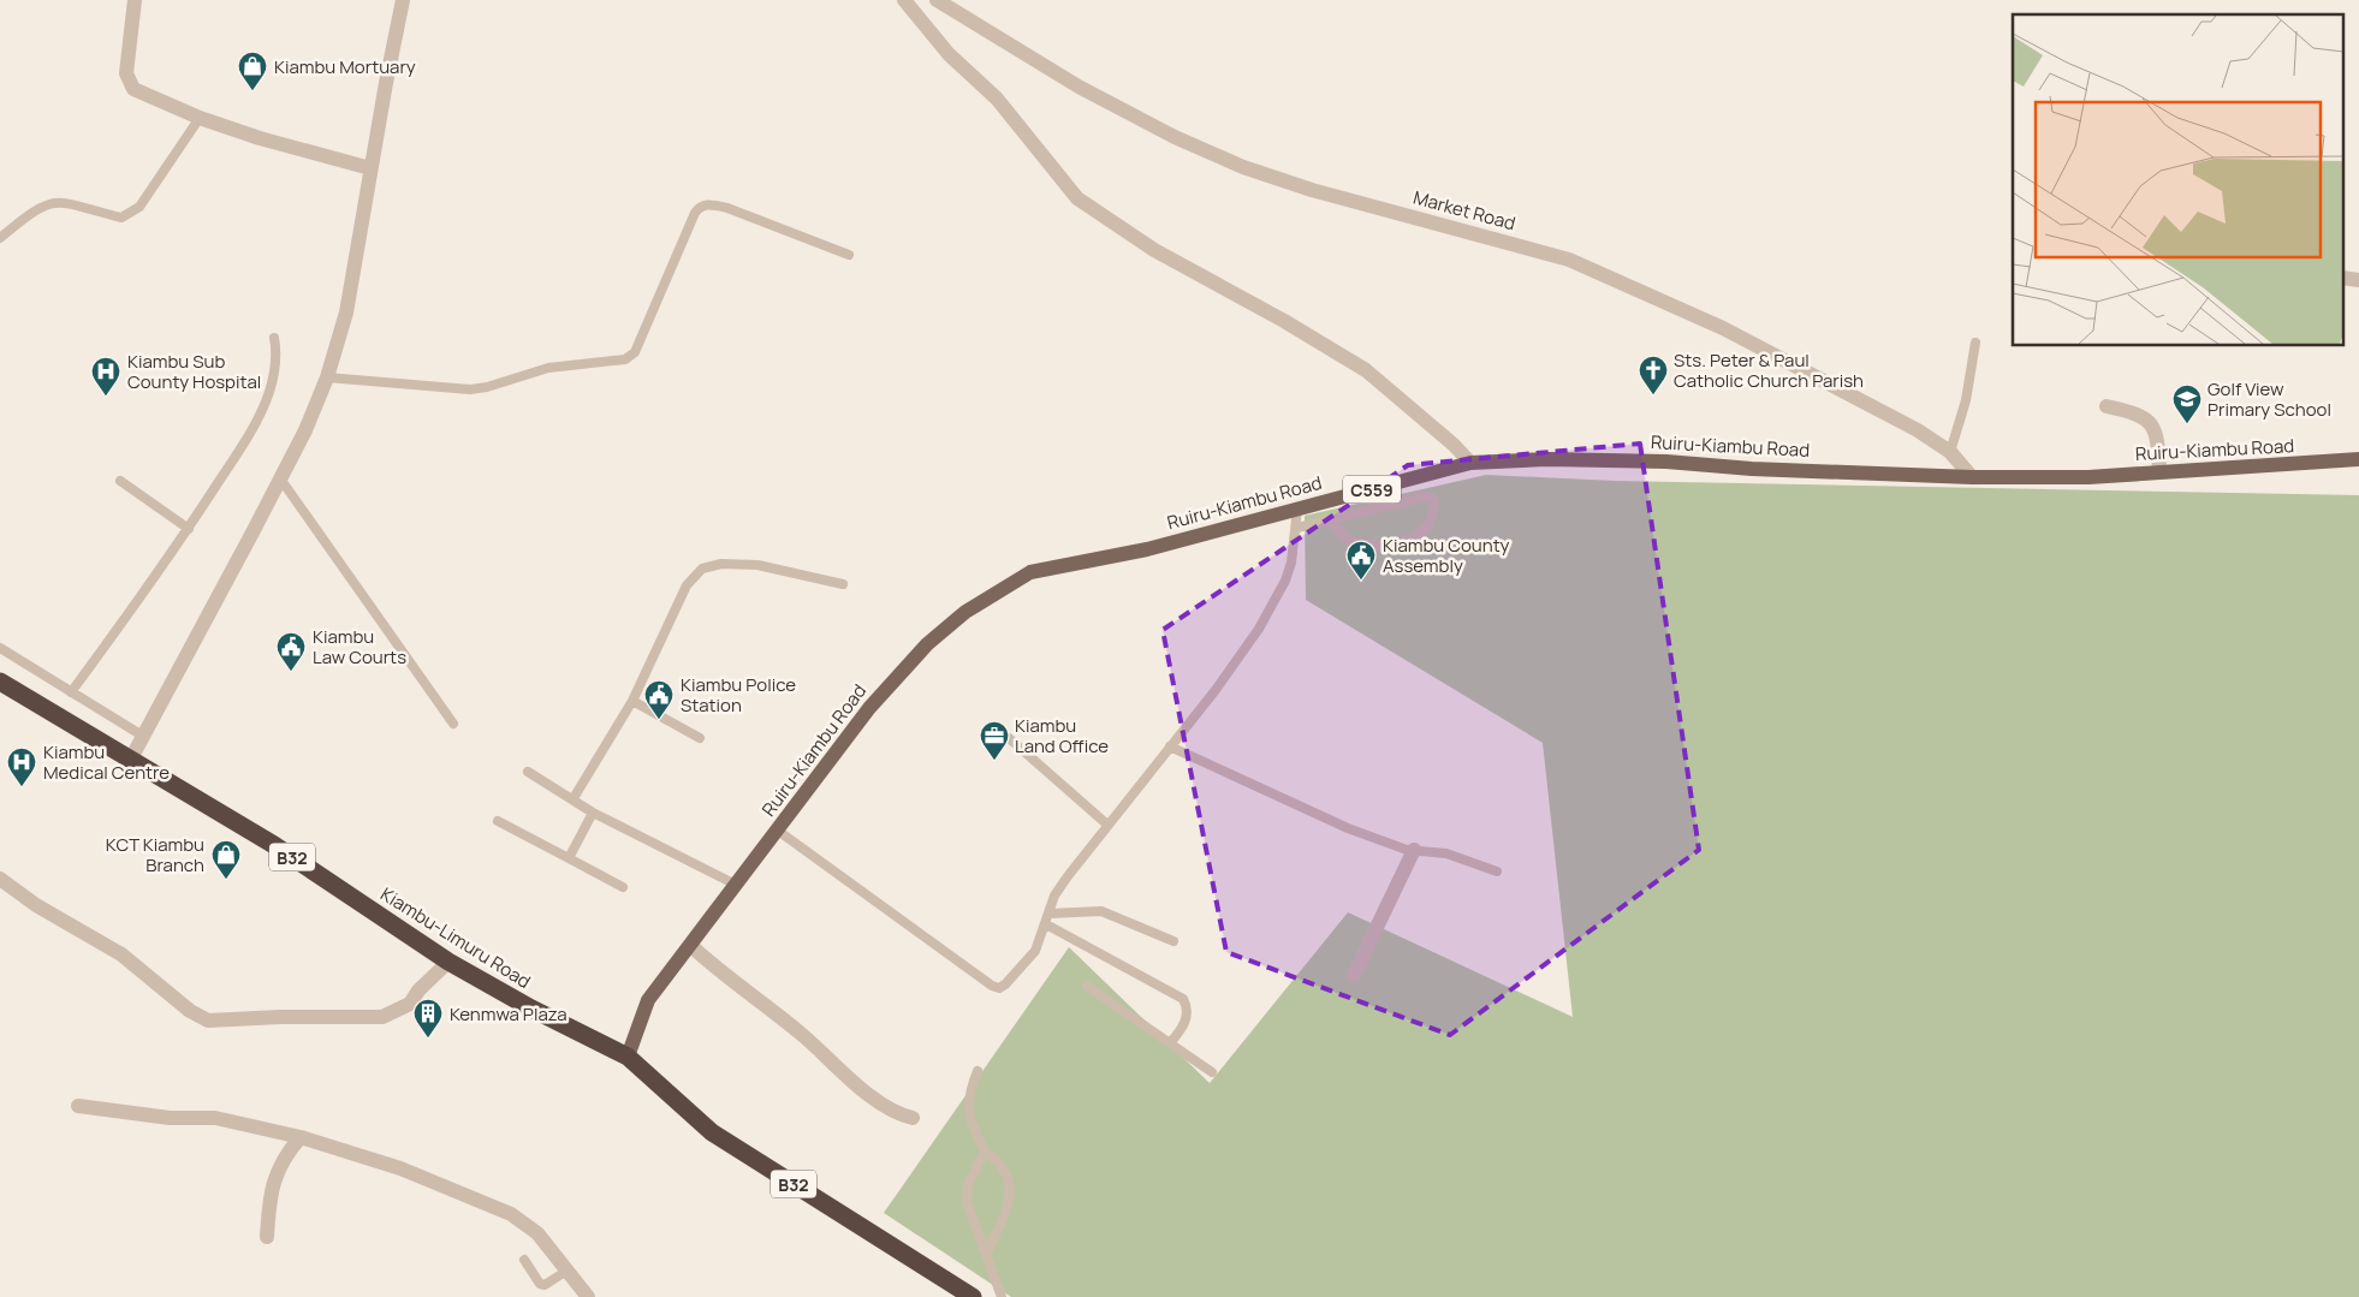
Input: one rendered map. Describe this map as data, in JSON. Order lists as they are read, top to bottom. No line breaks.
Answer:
{"streets":{"highway":["B32","Kiambu-Limuru Road"],"main road":["Ruiru-Kiambu Road","C559"],"street":["Market Road"]},"crossings":[["Market Road","Ruiru-Kiambu Road"],["Ruiru-Kiambu Road","Kiambu-Limuru Road"]],"places":{"shop":["Kiambu Mortuary","KCT Kiambu Branch"],"church":["Sts. Peter & Paul Catholic Church Parish"],"hospital":["Kiambu Sub County Hospital","Kiambu Medical Centre"],"school or university":["Golf View Primary School"],"public building":["Kiambu County Assembly","Kiambu Law Courts","Kiambu Police Station"],"office":["Kiambu Land Office"],"building":["Kenmwa Plaza"]}}
